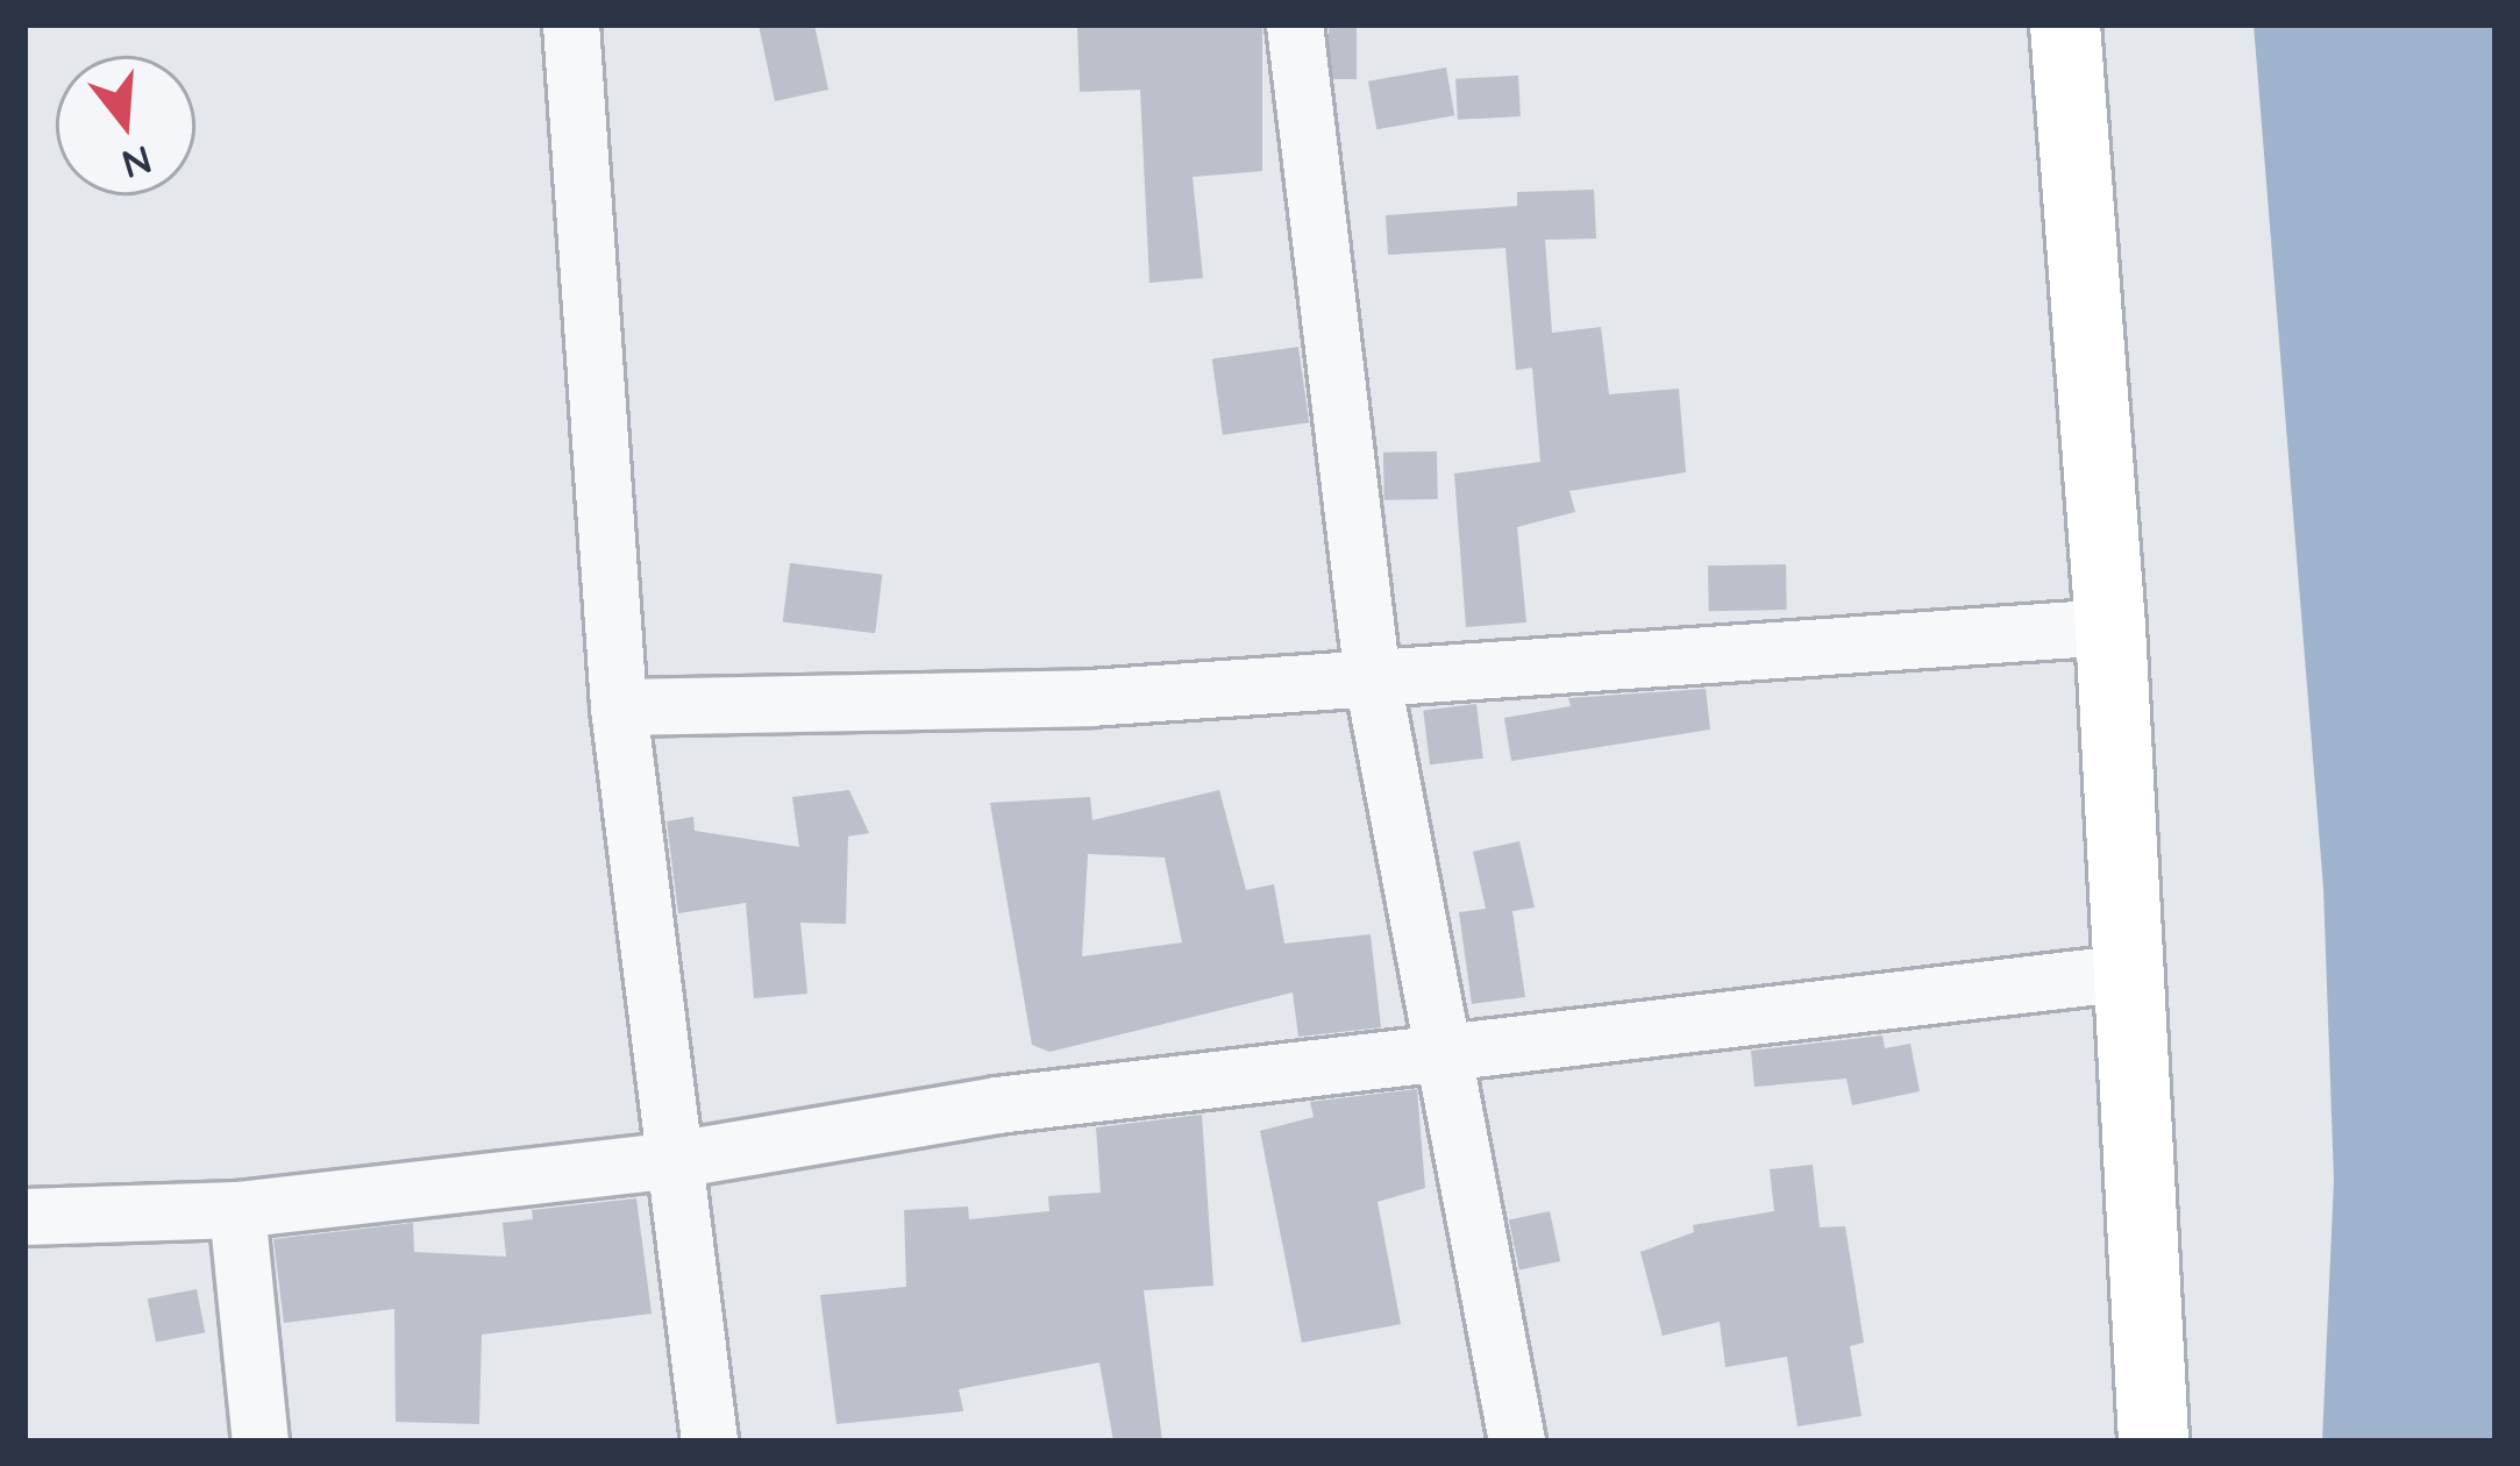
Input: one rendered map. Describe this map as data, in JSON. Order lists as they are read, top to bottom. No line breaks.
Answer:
{"north":"bottom"}
